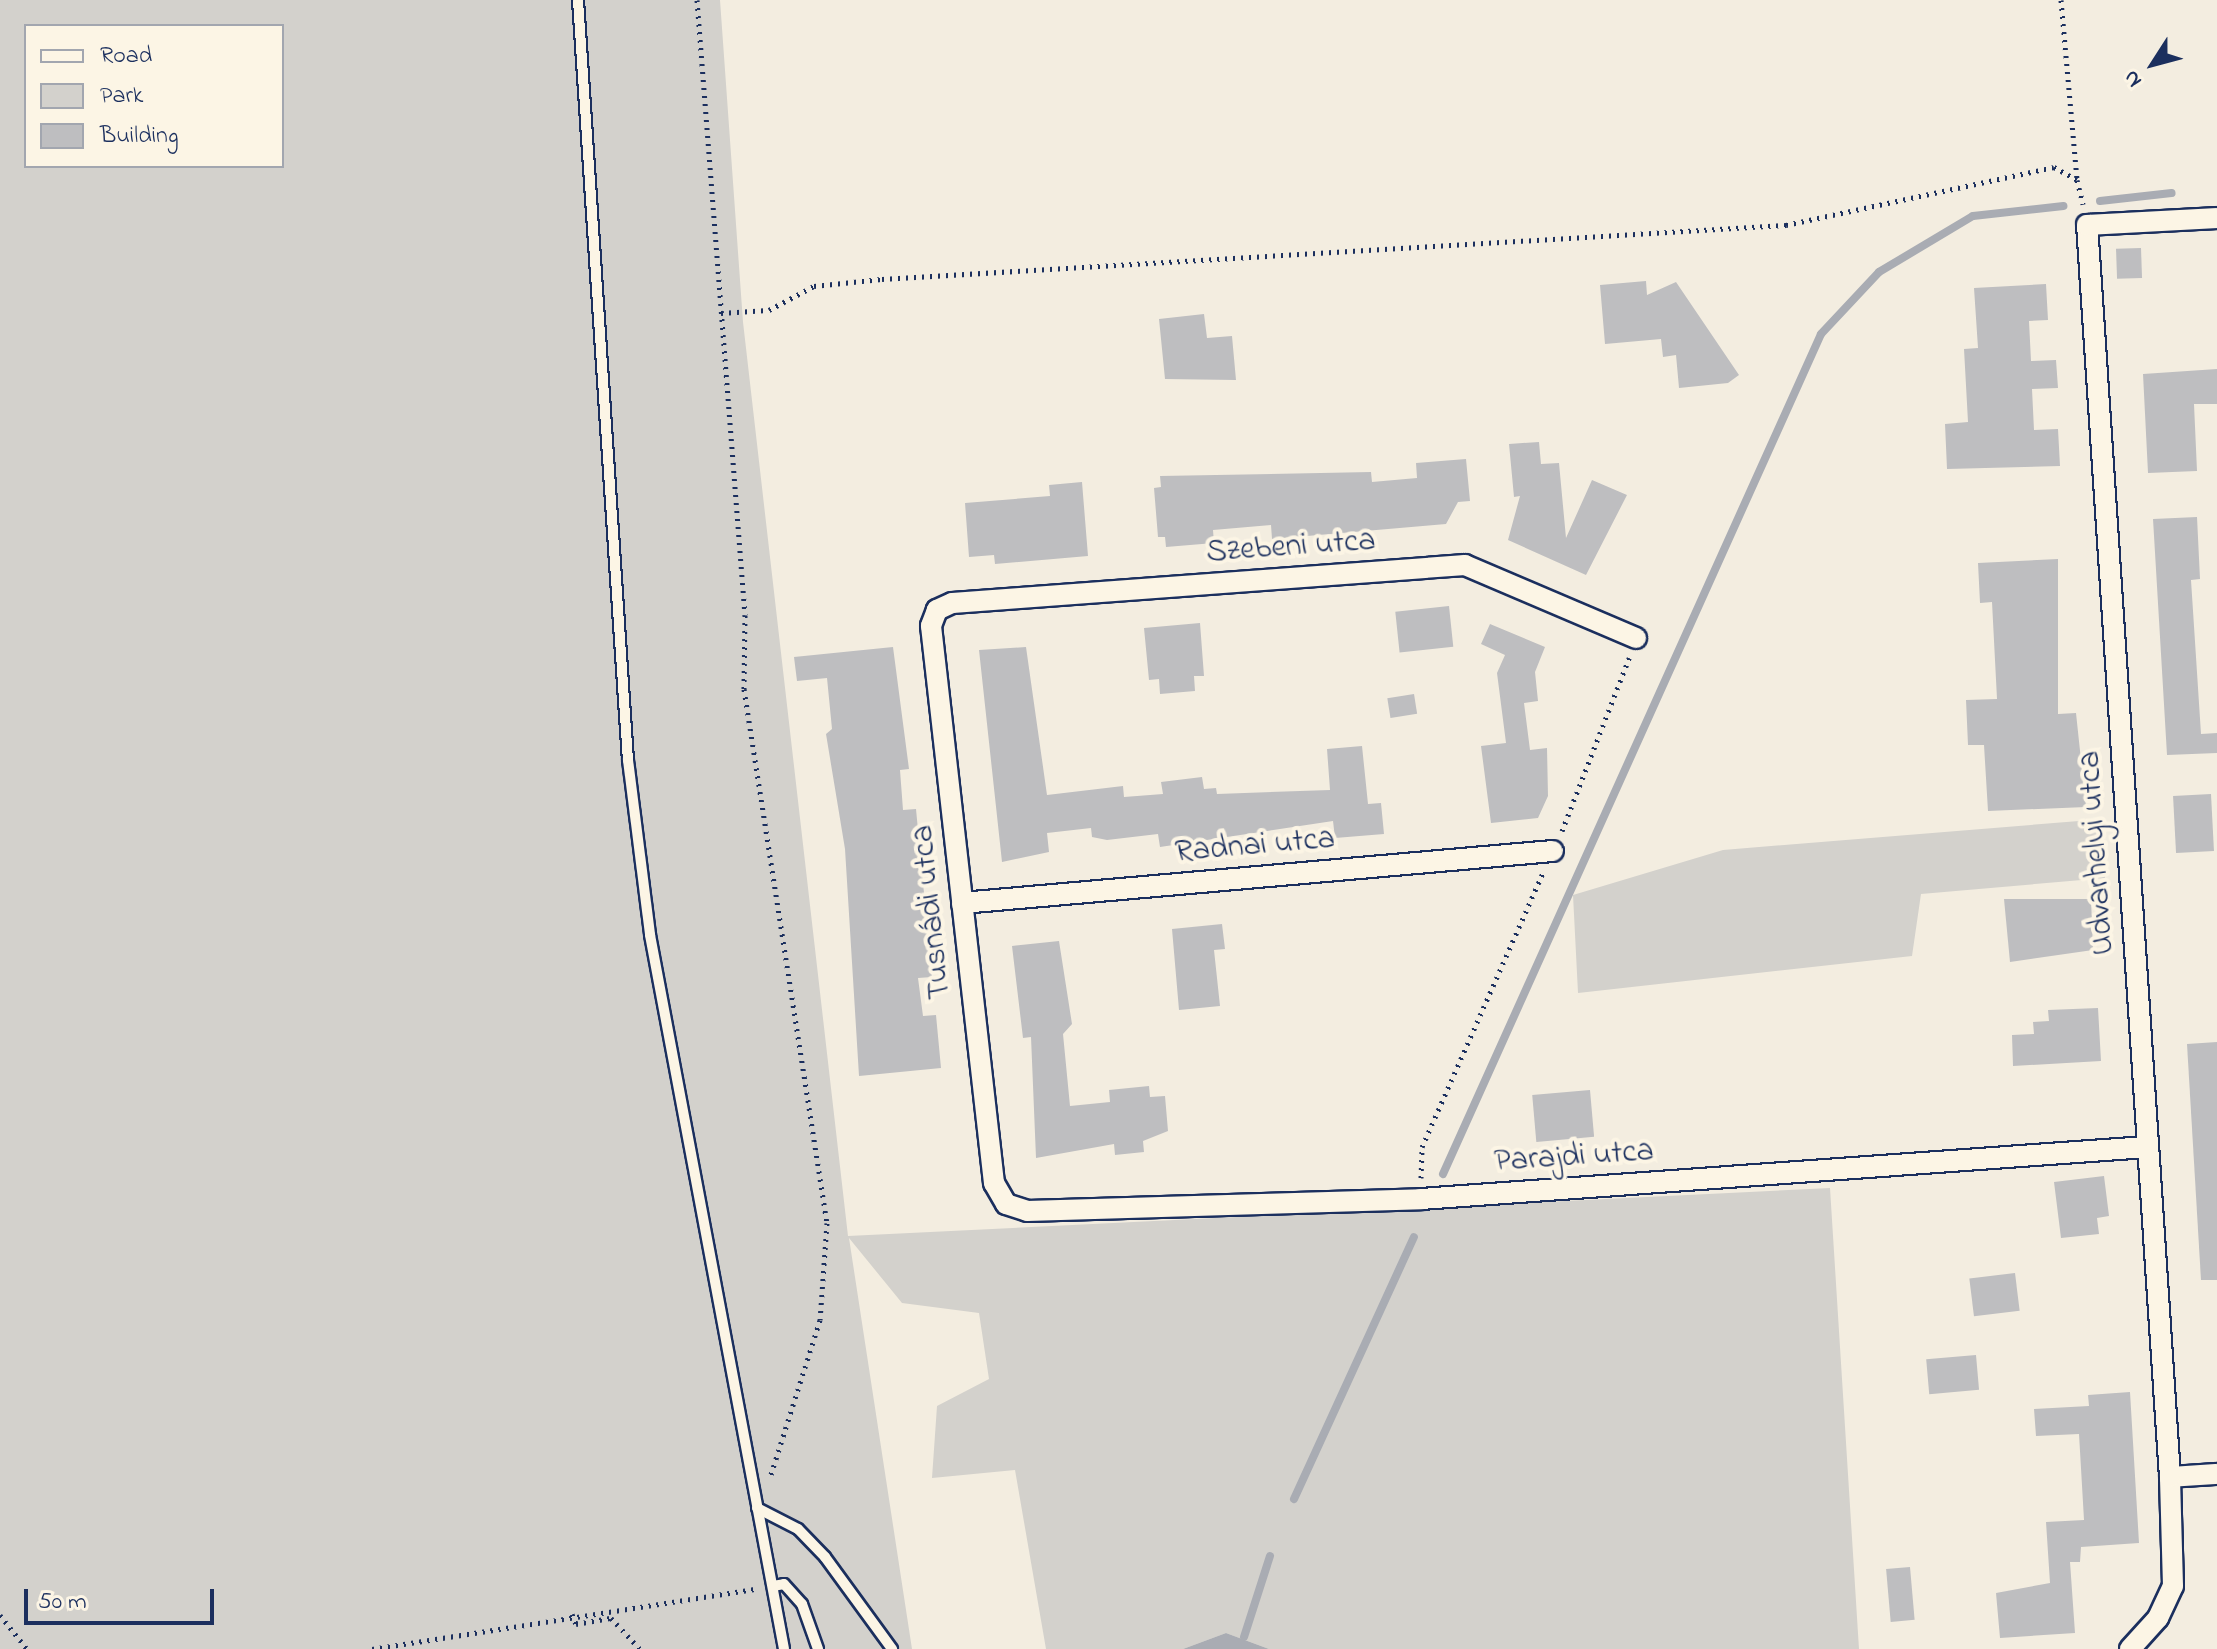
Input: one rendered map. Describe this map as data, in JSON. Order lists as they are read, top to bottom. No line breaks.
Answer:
{"streets":{"street":["Szebeni utca","Radnai utca","Udvarhelyi utca","Tusnádi utca","Parajdi utca"]},"crossings":[["Szebeni utca","Tusnádi utca"],["Radnai utca","Tusnádi utca"],["Udvarhelyi utca","Parajdi utca"],["Tusnádi utca","Parajdi utca"]],"legend":["Road","Park","Building"],"scale_bar":"50 m","north":"bottom left"}
